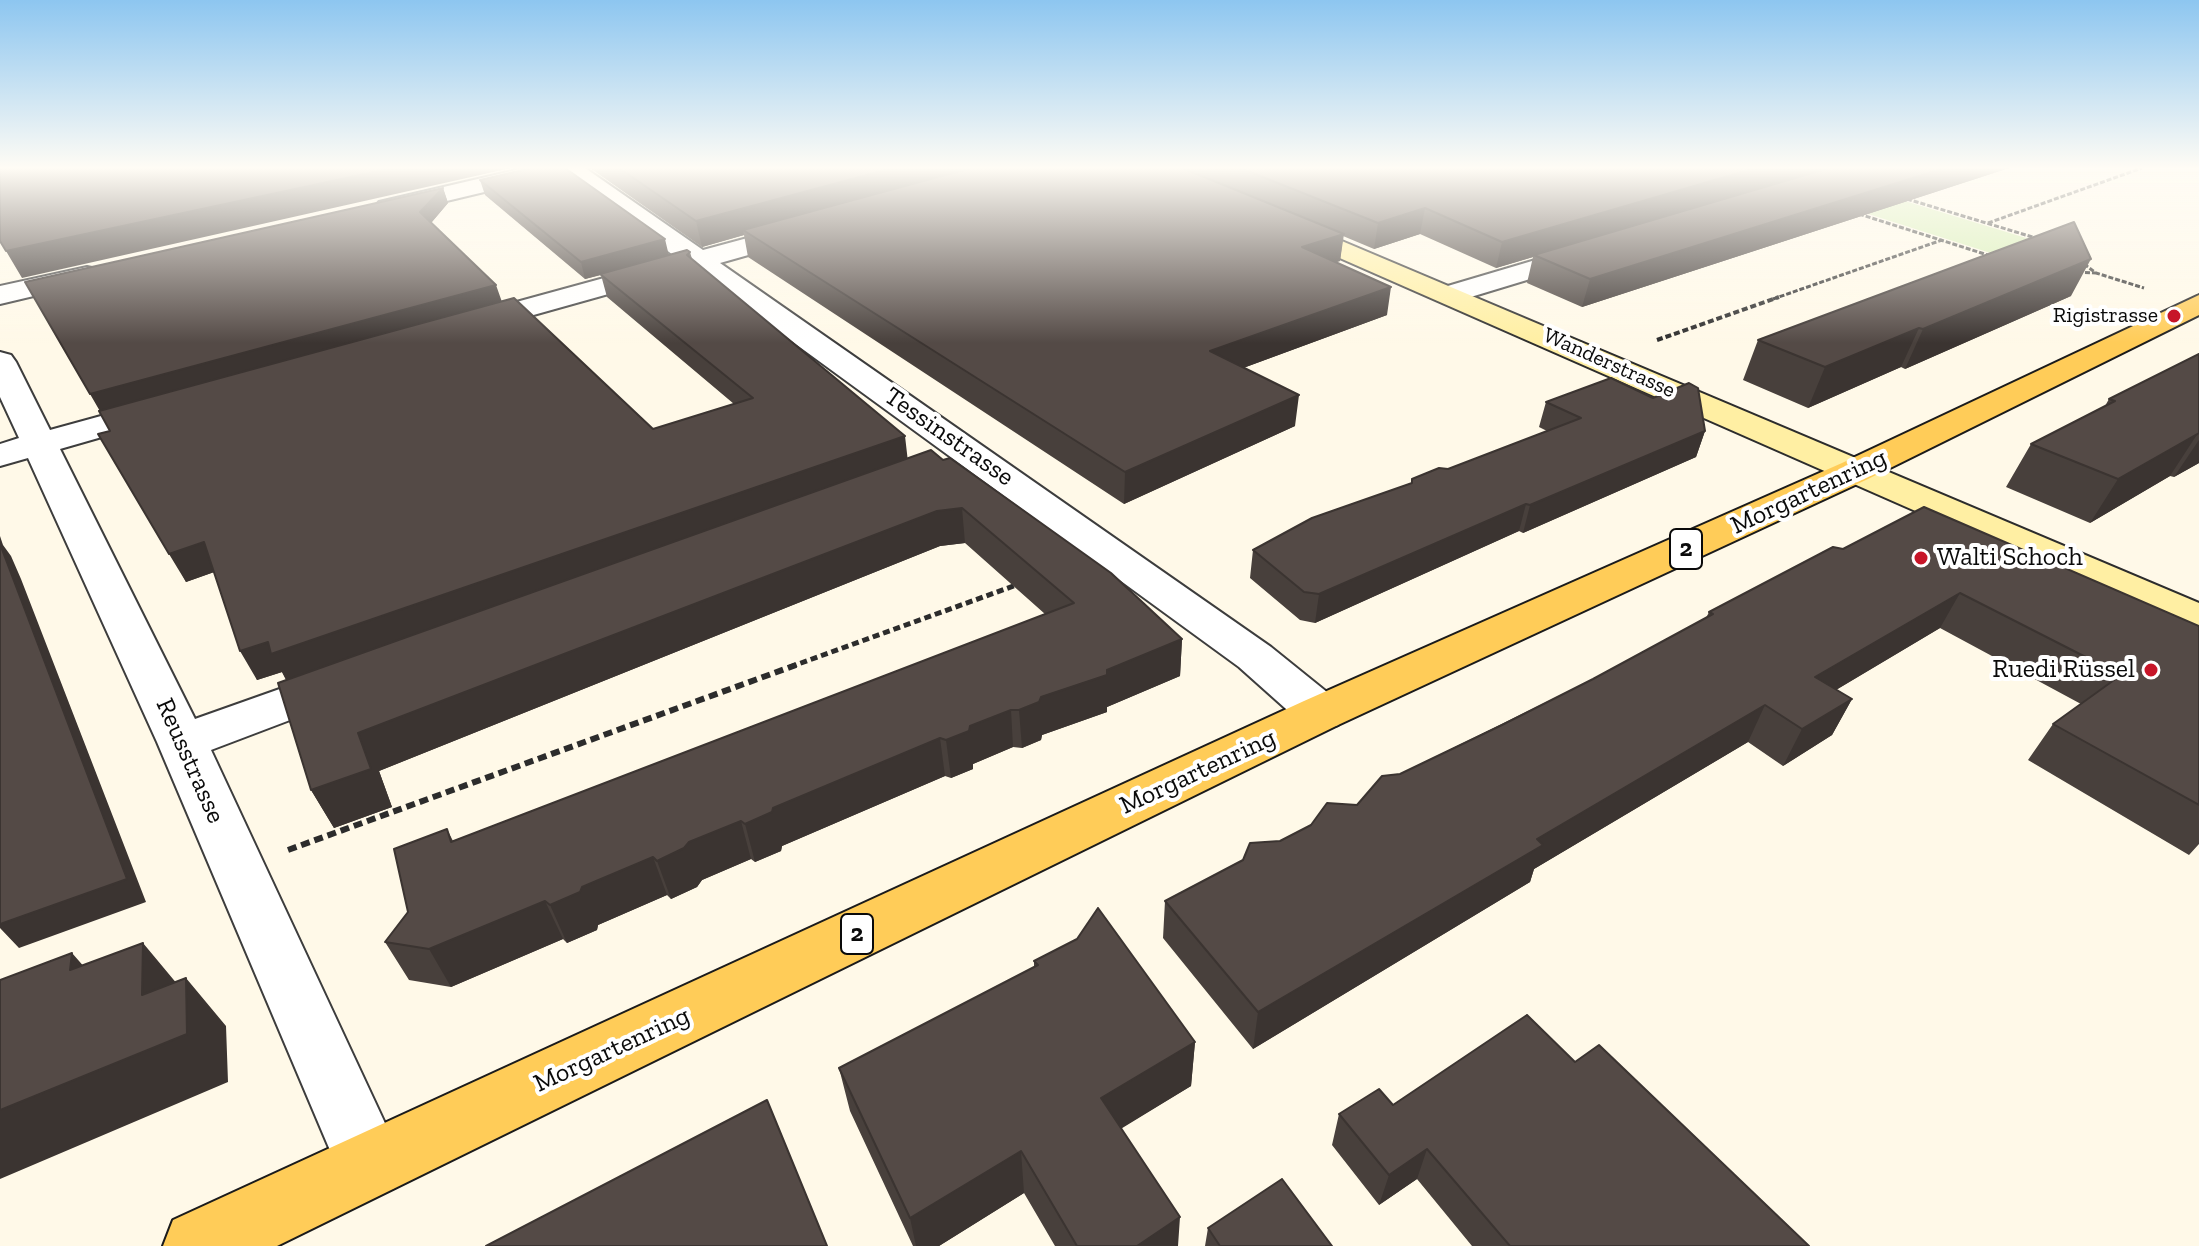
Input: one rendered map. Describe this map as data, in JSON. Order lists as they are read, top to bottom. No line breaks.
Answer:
{"streets":{"main road":["Morgartenring","2"],"street":["Wanderstrasse","Tessinstrasse","Reusstrasse"]},"crossings":[["Wanderstrasse","Morgartenring"],["Tessinstrasse","Morgartenring"],["Morgartenring","Reusstrasse"]],"places":["Rigistrasse","Walti Schoch","Ruedi Rüssel"]}
